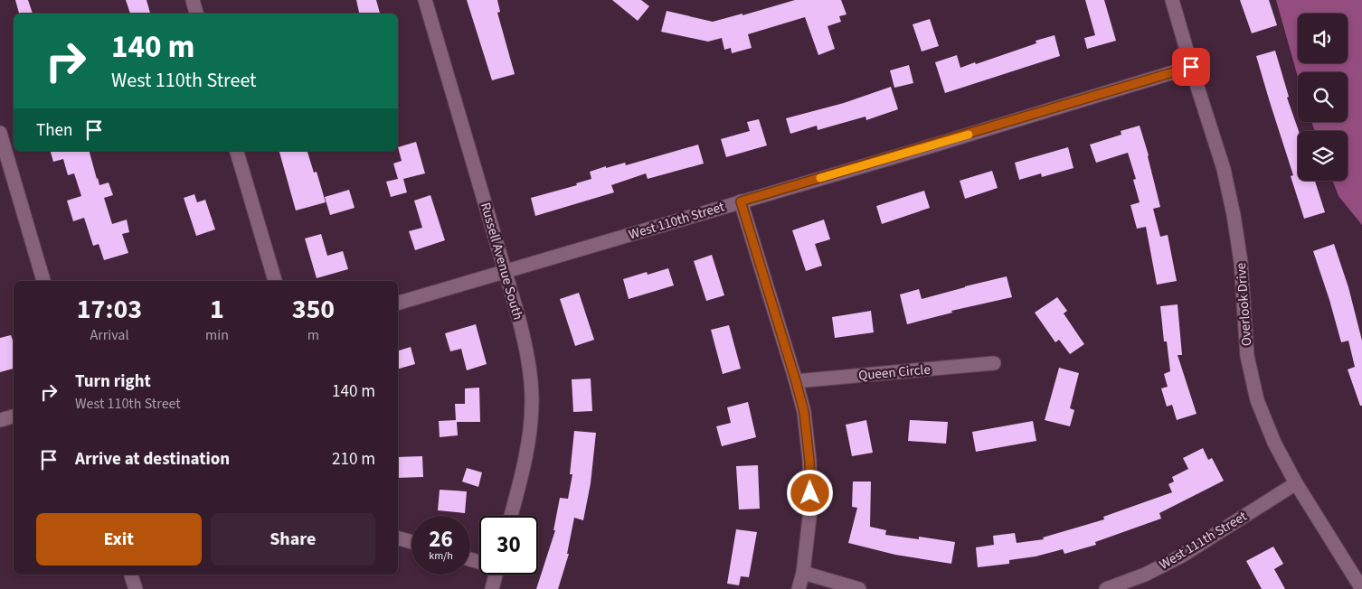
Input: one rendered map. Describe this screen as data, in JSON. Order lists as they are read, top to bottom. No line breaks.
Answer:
{"streets":{"street":["West 110th Street","Russell Avenue South","Overlook Drive","Queen Circle","West 111th Street"]},"crossings":[["West 110th Street","Russell Avenue South"],["West 110th Street","Overlook Drive"],["Overlook Drive","West 111th Street"]],"page":{"turn":["140 m","West 110th Street"],"then":"Then","eta":["17:03","Arrival","1","min","350","m"],"list":[{"name":"Turn right","note":"West 110th Street","value":"140 m"},{"name":"Arrive at destination","value":"210 m"}],"buttons":["Exit","Share"],"speed":"26 km/h","limit":"30"}}
